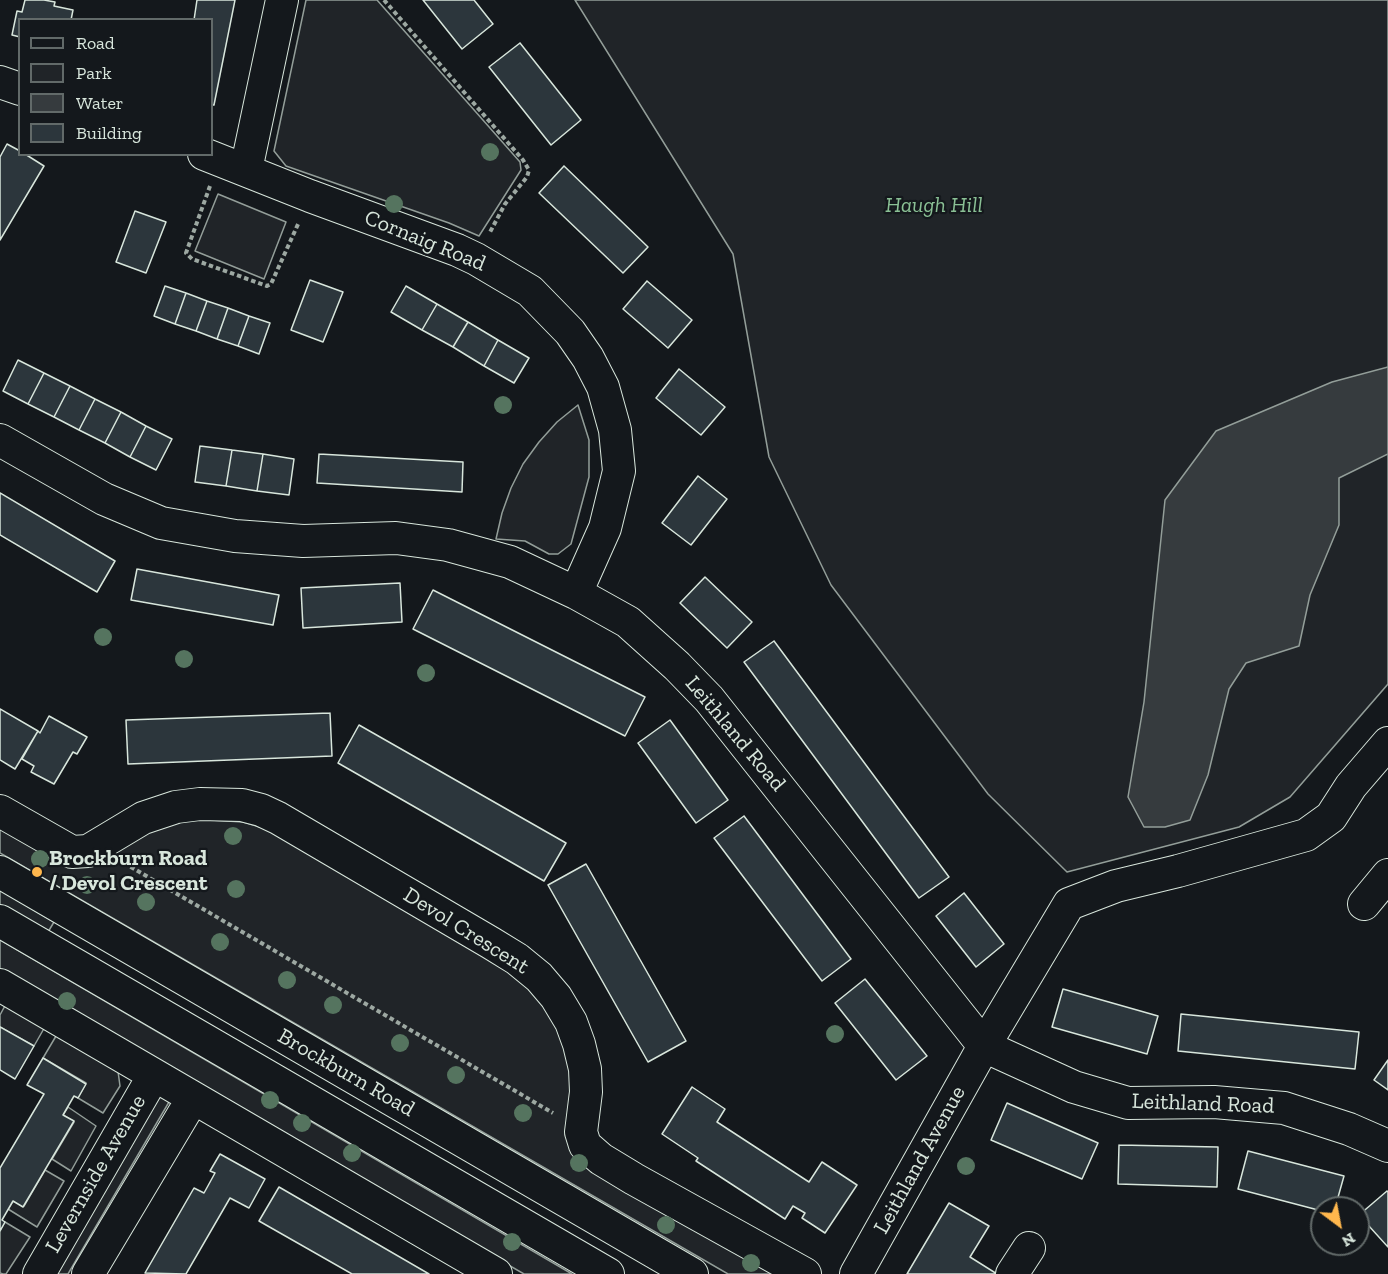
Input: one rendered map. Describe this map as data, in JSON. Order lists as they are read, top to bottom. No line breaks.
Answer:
{"streets":{"street":["Cornaig Road","Leithland Road","Devol Crescent","Brockburn Road","Leithland Avenue","Levernside Avenue"]},"crossings":[["Cornaig Road","Leithland Road"],["Leithland Road","Leithland Avenue"]],"parks":["Haugh Hill"],"places":["Brockburn Road / Devol Crescent"],"legend":["Road","Park","Water","Building"],"north":"bottom right"}
